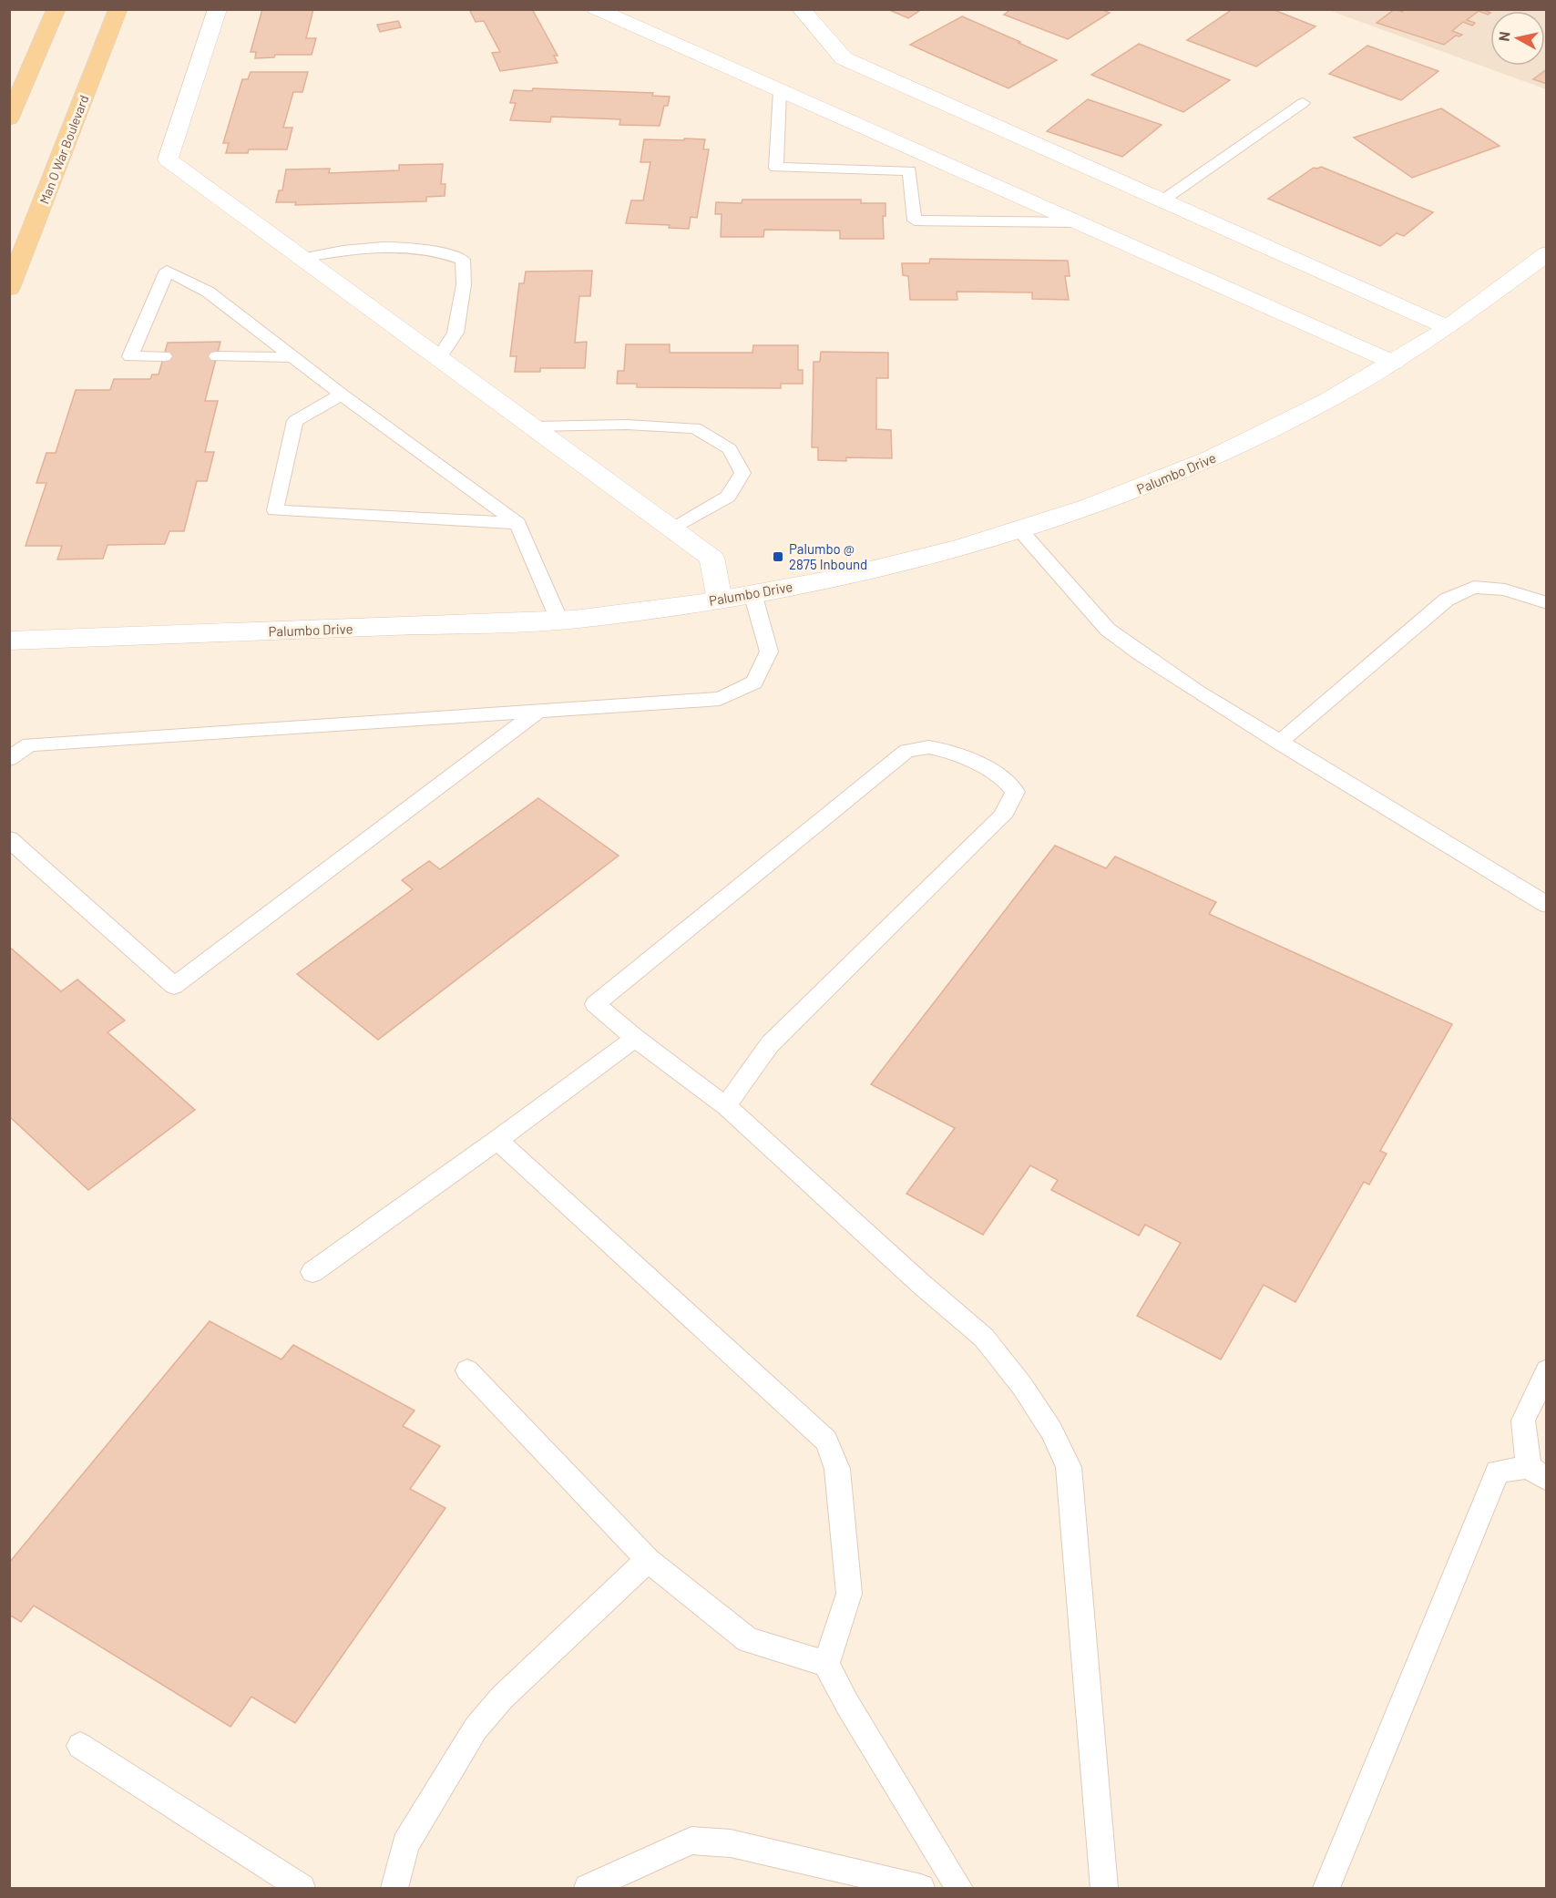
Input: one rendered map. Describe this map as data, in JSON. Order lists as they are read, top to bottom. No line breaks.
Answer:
{"streets":{"main road":["Man O War Boulevard"],"street":["Palumbo Drive"]},"places":{"transit":["Palumbo @ 2875 Inbound"]},"north":"left"}
